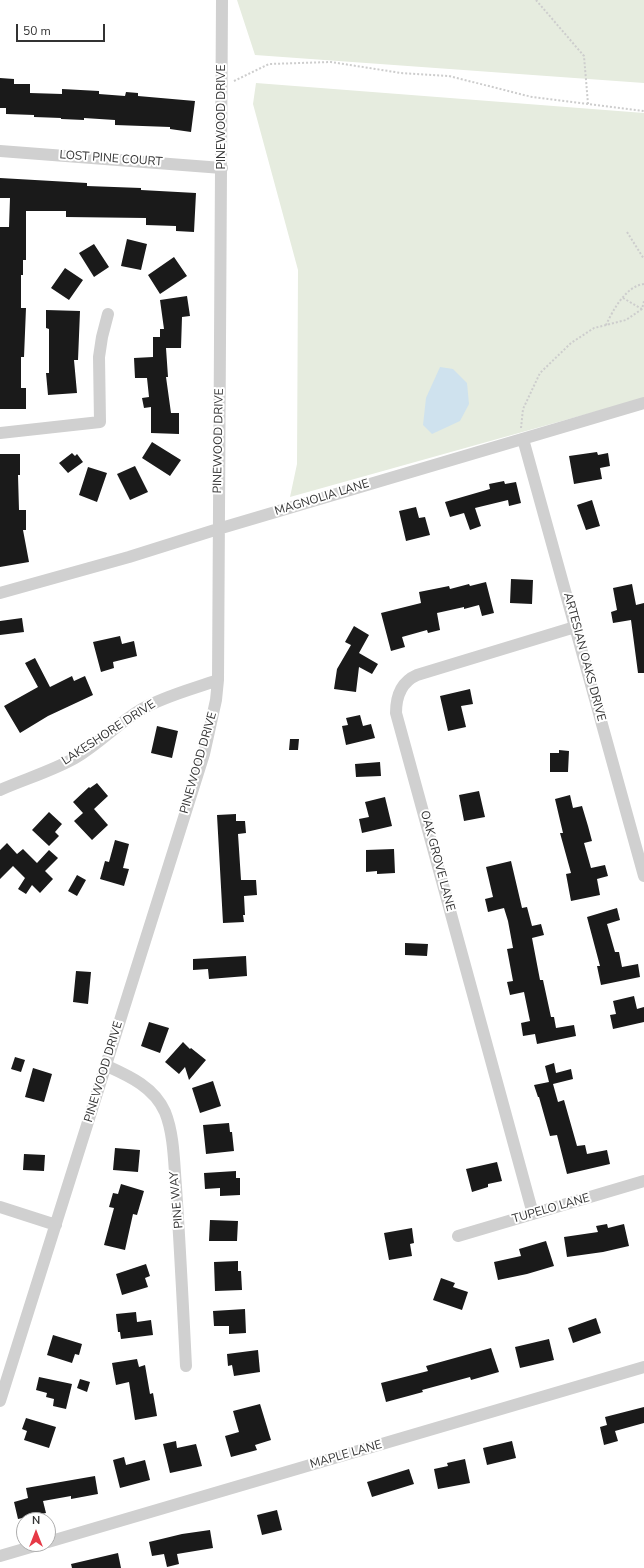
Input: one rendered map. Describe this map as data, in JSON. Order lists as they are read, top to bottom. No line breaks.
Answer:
{"streets":{"street":["PINEWOOD DRIVE","LOST PINE COURT","MAGNOLIA LANE","ARTESIAN OAKS DRIVE","LAKESHORE DRIVE","OAK GROVE LANE","PINE WAY","TUPELO LANE","MAPLE LANE"]},"crossings":[["PINEWOOD DRIVE","LOST PINE COURT"],["PINEWOOD DRIVE","MAGNOLIA LANE"],["PINEWOOD DRIVE","LAKESHORE DRIVE"],["PINEWOOD DRIVE","PINE WAY"],["MAGNOLIA LANE","ARTESIAN OAKS DRIVE"],["ARTESIAN OAKS DRIVE","OAK GROVE LANE"],["OAK GROVE LANE","TUPELO LANE"]],"scale_bar":"50 m","north":"top"}
